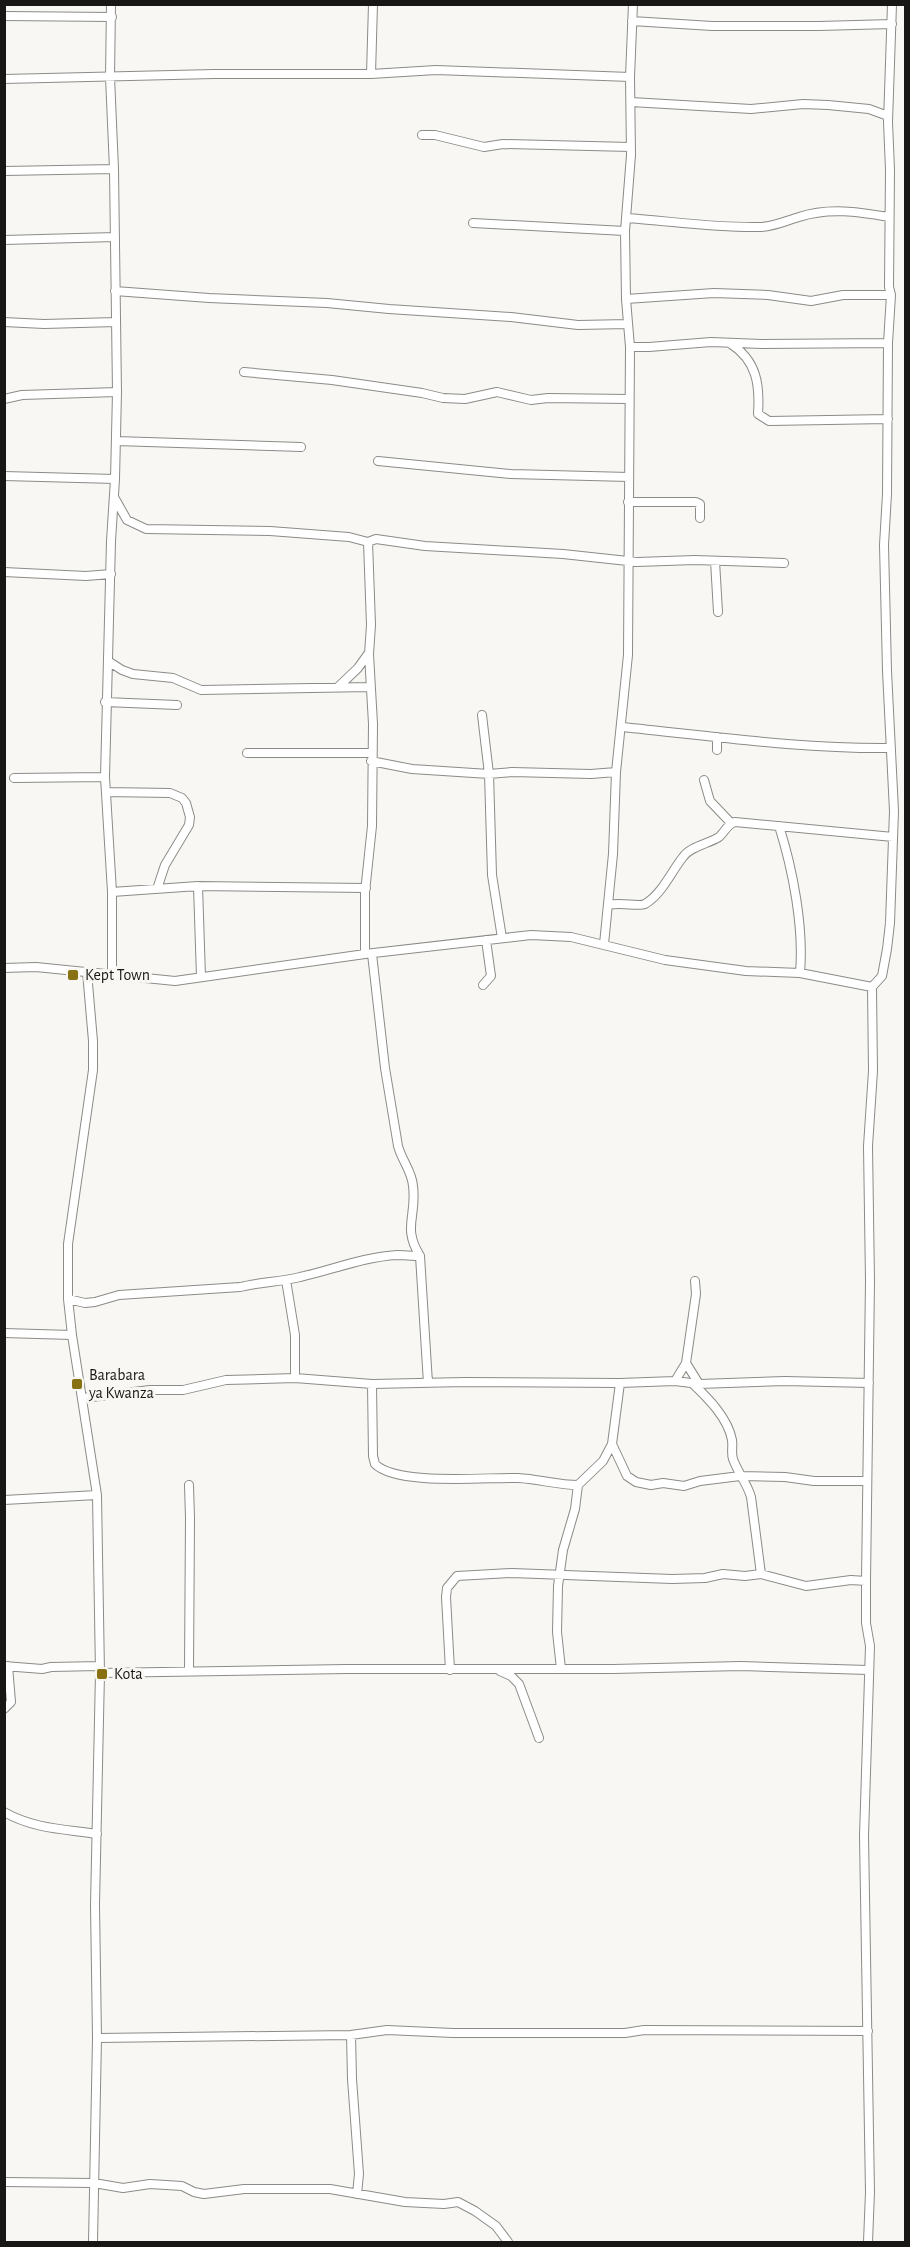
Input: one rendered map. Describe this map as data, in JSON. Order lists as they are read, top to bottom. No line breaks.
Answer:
{"places":{"transit":["Kept Town","Barabara ya Kwanza","Kota"]}}
